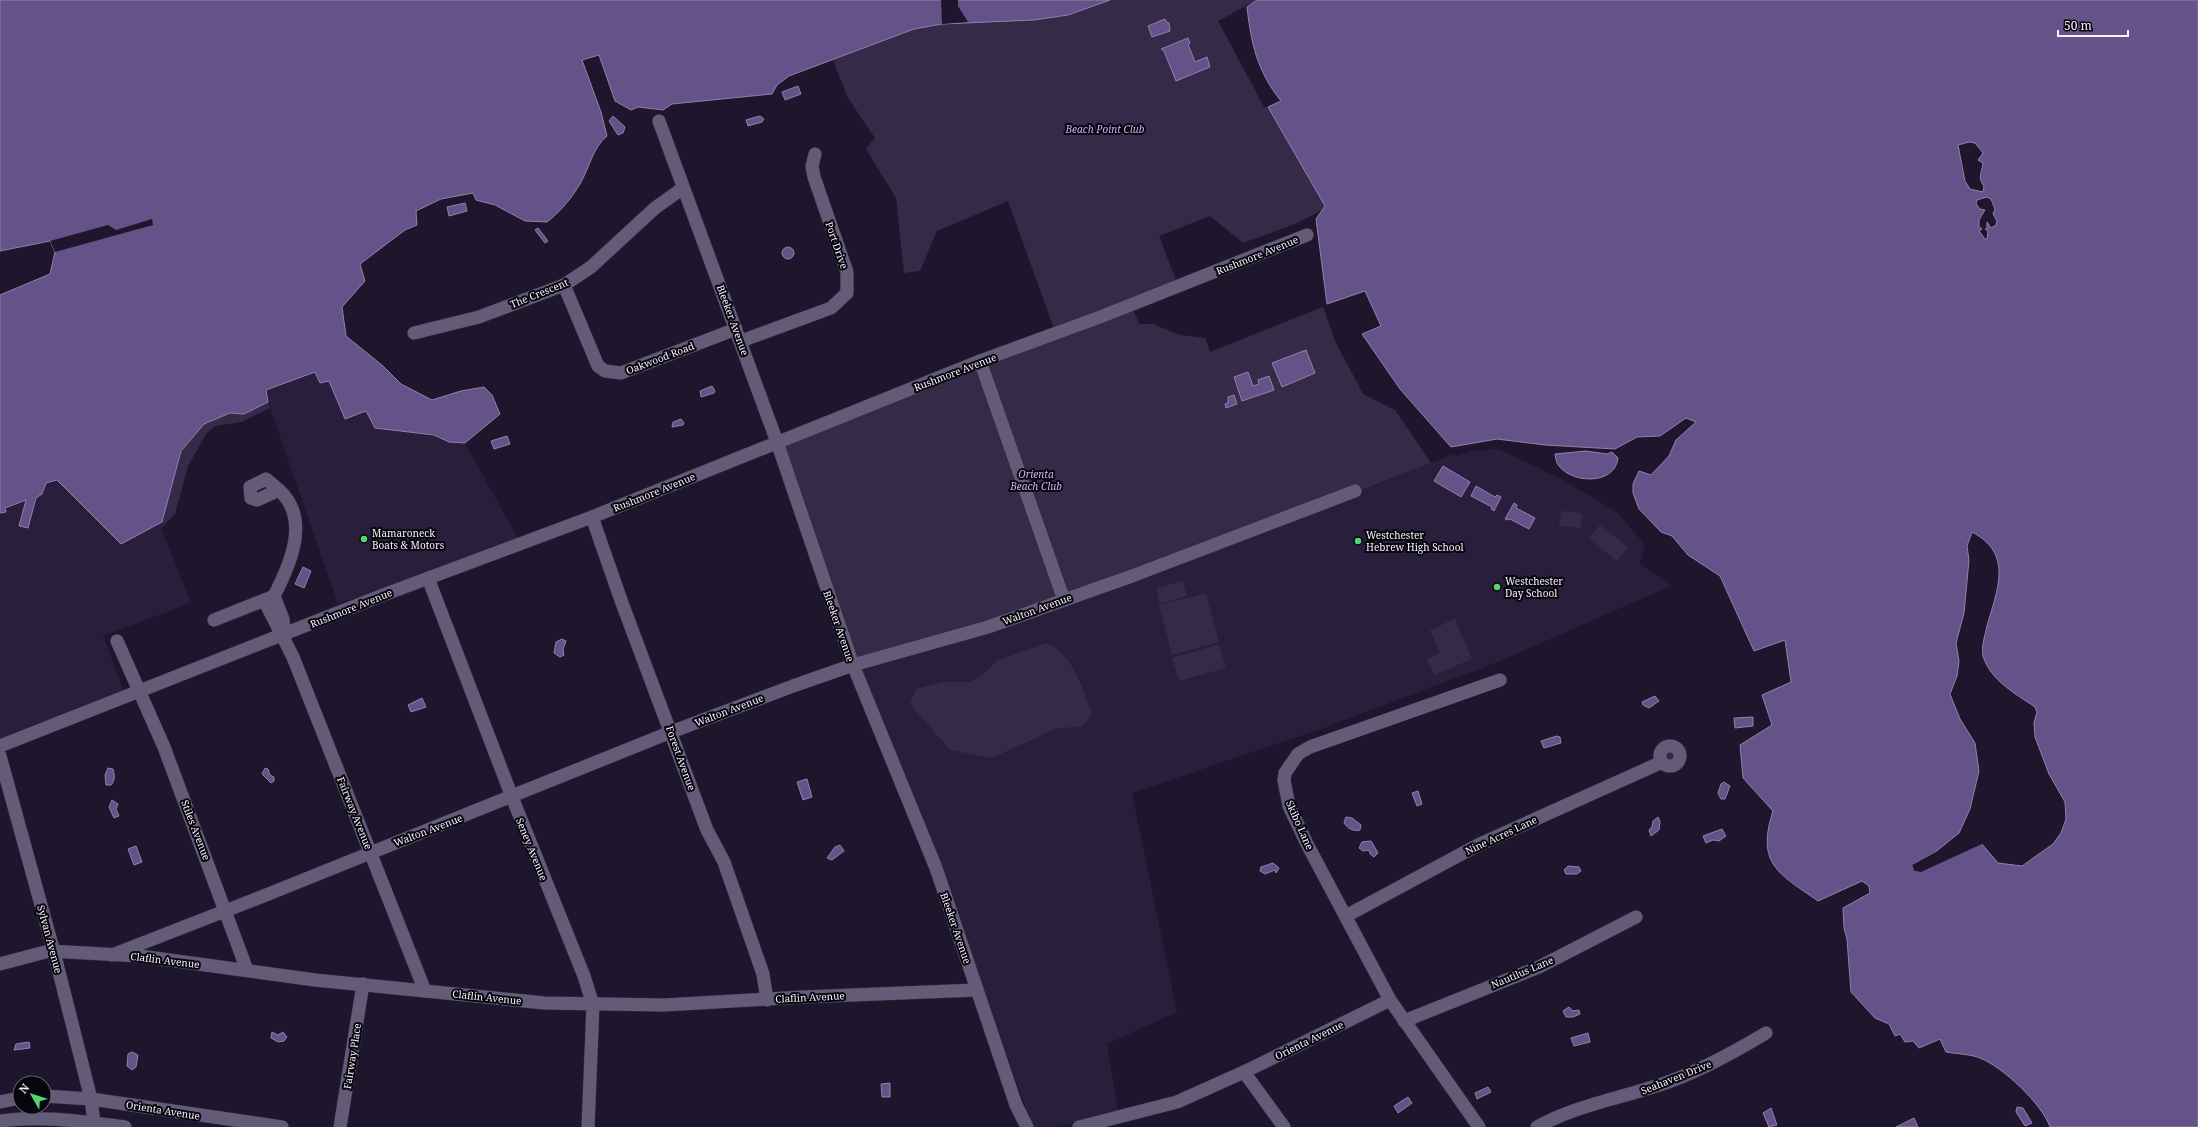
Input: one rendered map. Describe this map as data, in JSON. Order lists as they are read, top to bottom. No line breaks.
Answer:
{"streets":{"street":["Port Drive","Rushmore Avenue","The Crescent","Bleeker Avenue","Oakwood Road","Walton Avenue","Forest Avenue","Fairway Avenue","Skibo Lane","Stiles Avenue","Nine Acres Lane","Seney Avenue","Sylvan Avenue","Claflin Avenue","Nautilus Lane","Orienta Avenue","Fairway Place","Seahaven Drive"]},"crossings":[["Port Drive","Bleeker Avenue"],["Port Drive","Oakwood Road"],["Rushmore Avenue","Bleeker Avenue"],["Rushmore Avenue","Forest Avenue"],["Rushmore Avenue","Fairway Avenue"],["Rushmore Avenue","Stiles Avenue"],["Rushmore Avenue","Seney Avenue"],["The Crescent","Bleeker Avenue"],["The Crescent","Oakwood Road"],["Bleeker Avenue","Oakwood Road"],["Bleeker Avenue","Walton Avenue"],["Bleeker Avenue","Claflin Avenue"],["Walton Avenue","Forest Avenue"],["Walton Avenue","Fairway Avenue"],["Walton Avenue","Stiles Avenue"],["Walton Avenue","Seney Avenue"],["Walton Avenue","Claflin Avenue"],["Forest Avenue","Claflin Avenue"],["Fairway Avenue","Claflin Avenue"],["Skibo Lane","Nine Acres Lane"],["Skibo Lane","Orienta Avenue"],["Stiles Avenue","Claflin Avenue"],["Seney Avenue","Claflin Avenue"],["Sylvan Avenue","Claflin Avenue"],["Sylvan Avenue","Orienta Avenue"],["Claflin Avenue","Fairway Place"]],"parks":["Beach Point Club","Orienta Beach Club"],"places":["Mamaroneck Boats & Motors","Westchester Hebrew High School","Westchester Day School"],"scale_bar":"50 m","north":"top left"}
